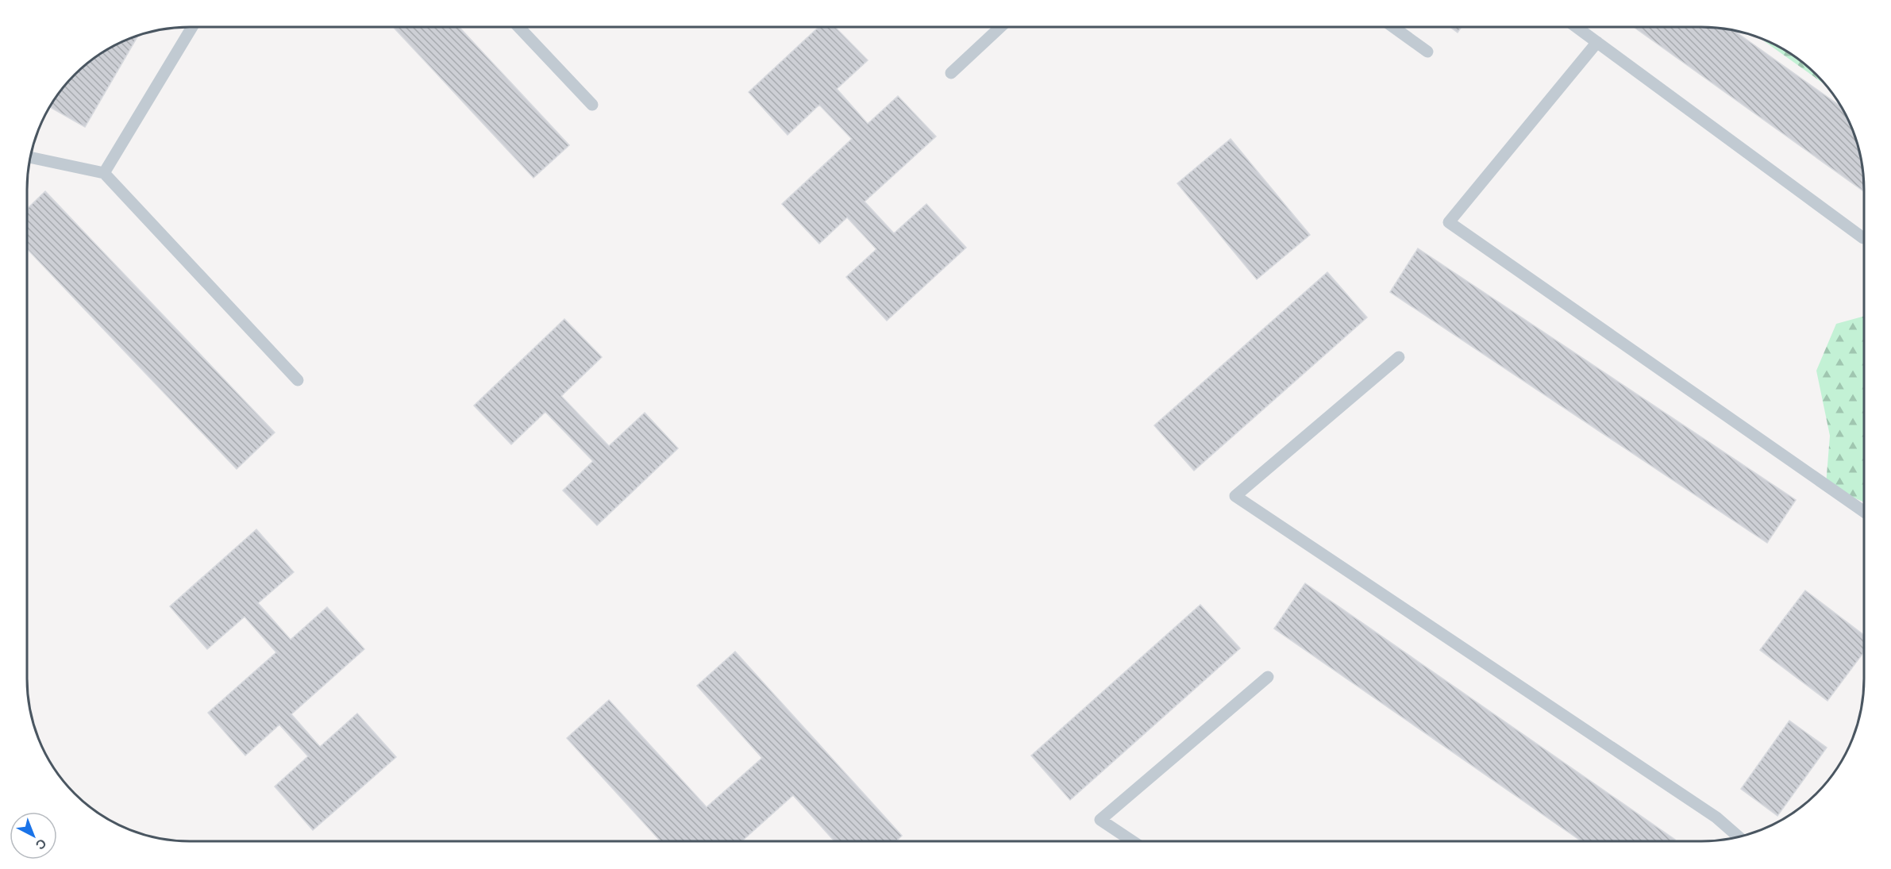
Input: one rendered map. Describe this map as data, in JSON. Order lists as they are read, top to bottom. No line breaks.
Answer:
{"north":"bottom right"}
